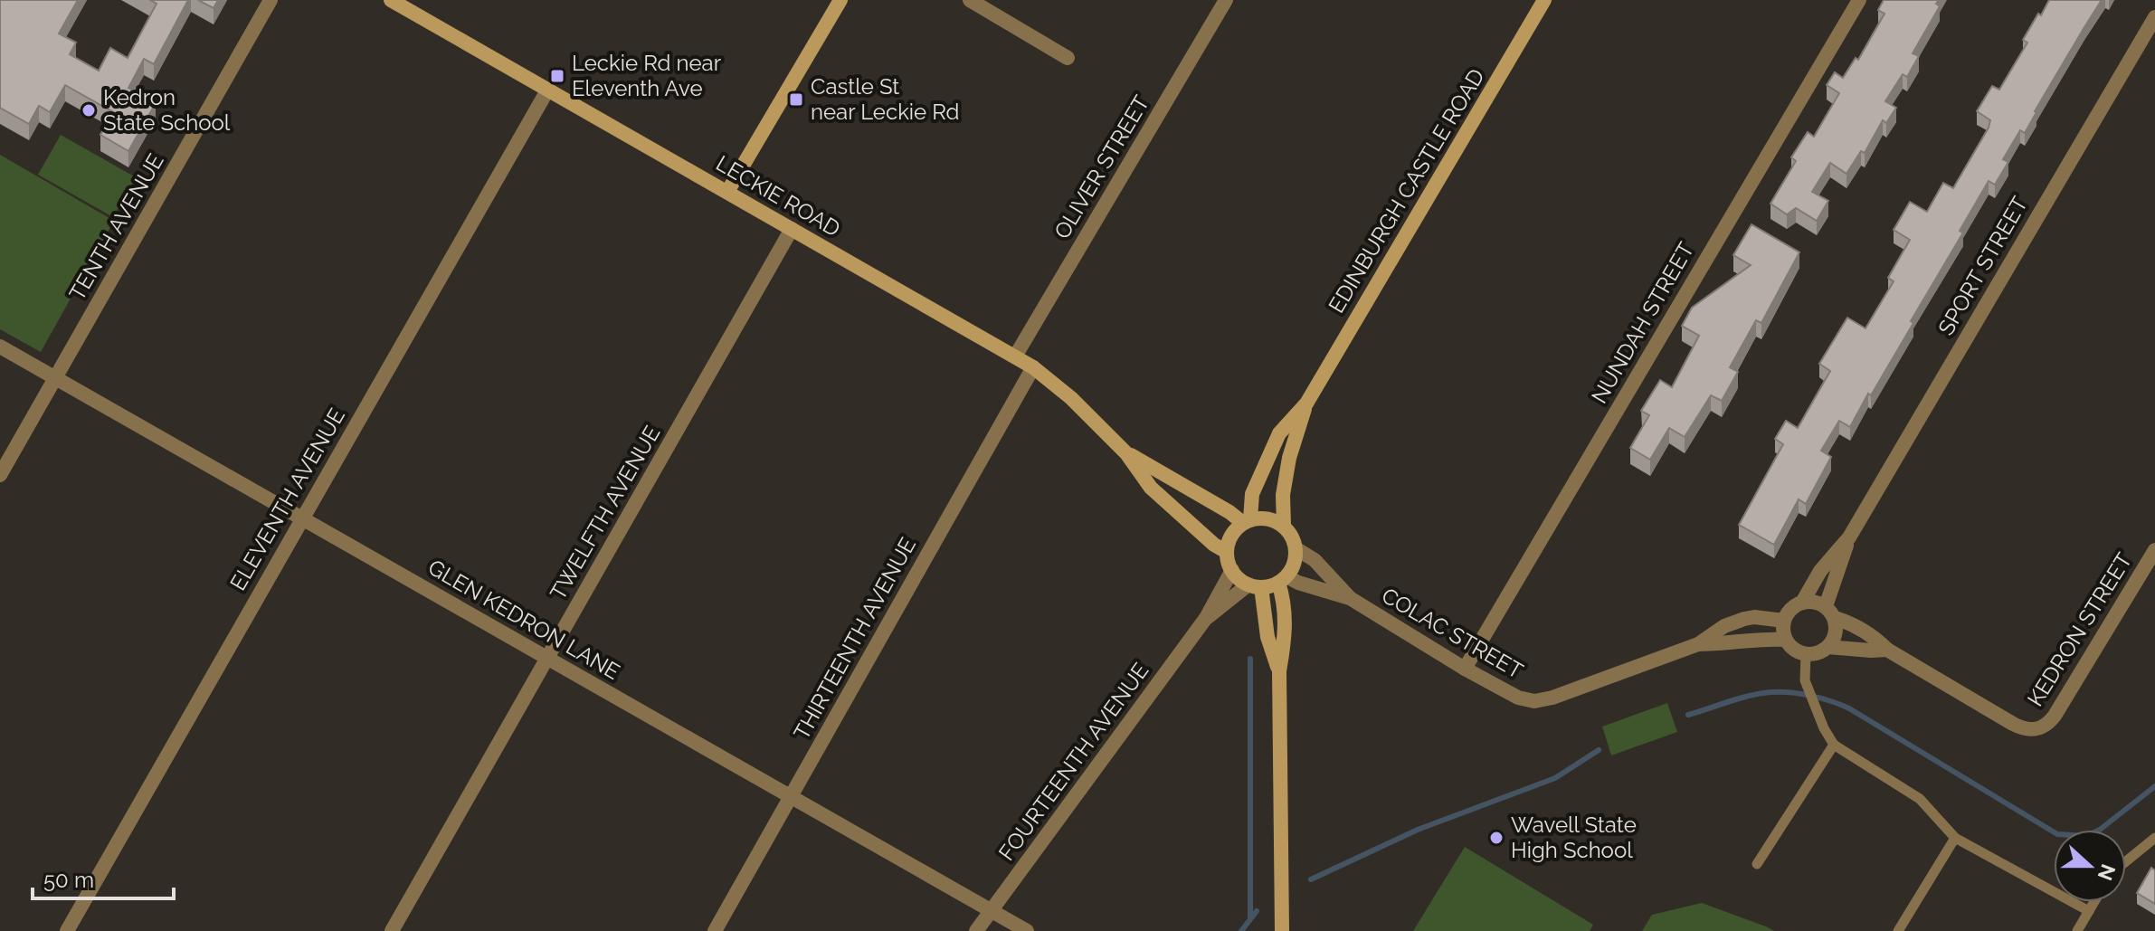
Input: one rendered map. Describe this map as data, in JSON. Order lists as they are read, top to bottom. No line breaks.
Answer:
{"streets":{"street":["OLIVER STREET","EDINBURGH CASTLE ROAD","LECKIE ROAD","TENTH AVENUE","SPORT STREET","NUNDAH STREET","ELEVENTH AVENUE","TWELFTH AVENUE","GLEN KEDRON LANE","KEDRON STREET","COLAC STREET","THIRTEENTH AVENUE","FOURTEENTH AVENUE"]},"crossings":[["OLIVER STREET","LECKIE ROAD"],["EDINBURGH CASTLE ROAD","LECKIE ROAD"],["EDINBURGH CASTLE ROAD","COLAC STREET"],["EDINBURGH CASTLE ROAD","FOURTEENTH AVENUE"],["LECKIE ROAD","ELEVENTH AVENUE"],["LECKIE ROAD","TWELFTH AVENUE"],["LECKIE ROAD","COLAC STREET"],["LECKIE ROAD","THIRTEENTH AVENUE"],["LECKIE ROAD","FOURTEENTH AVENUE"],["TENTH AVENUE","GLEN KEDRON LANE"],["SPORT STREET","COLAC STREET"],["NUNDAH STREET","COLAC STREET"],["ELEVENTH AVENUE","GLEN KEDRON LANE"],["TWELFTH AVENUE","GLEN KEDRON LANE"],["GLEN KEDRON LANE","THIRTEENTH AVENUE"],["GLEN KEDRON LANE","FOURTEENTH AVENUE"],["COLAC STREET","FOURTEENTH AVENUE"]],"places":{"transit":["Leckie Rd near Eleventh Ave","Castle St near Leckie Rd"],"other":["Kedron State School","Wavell State High School"]},"scale_bar":"50 m","north":"right"}
